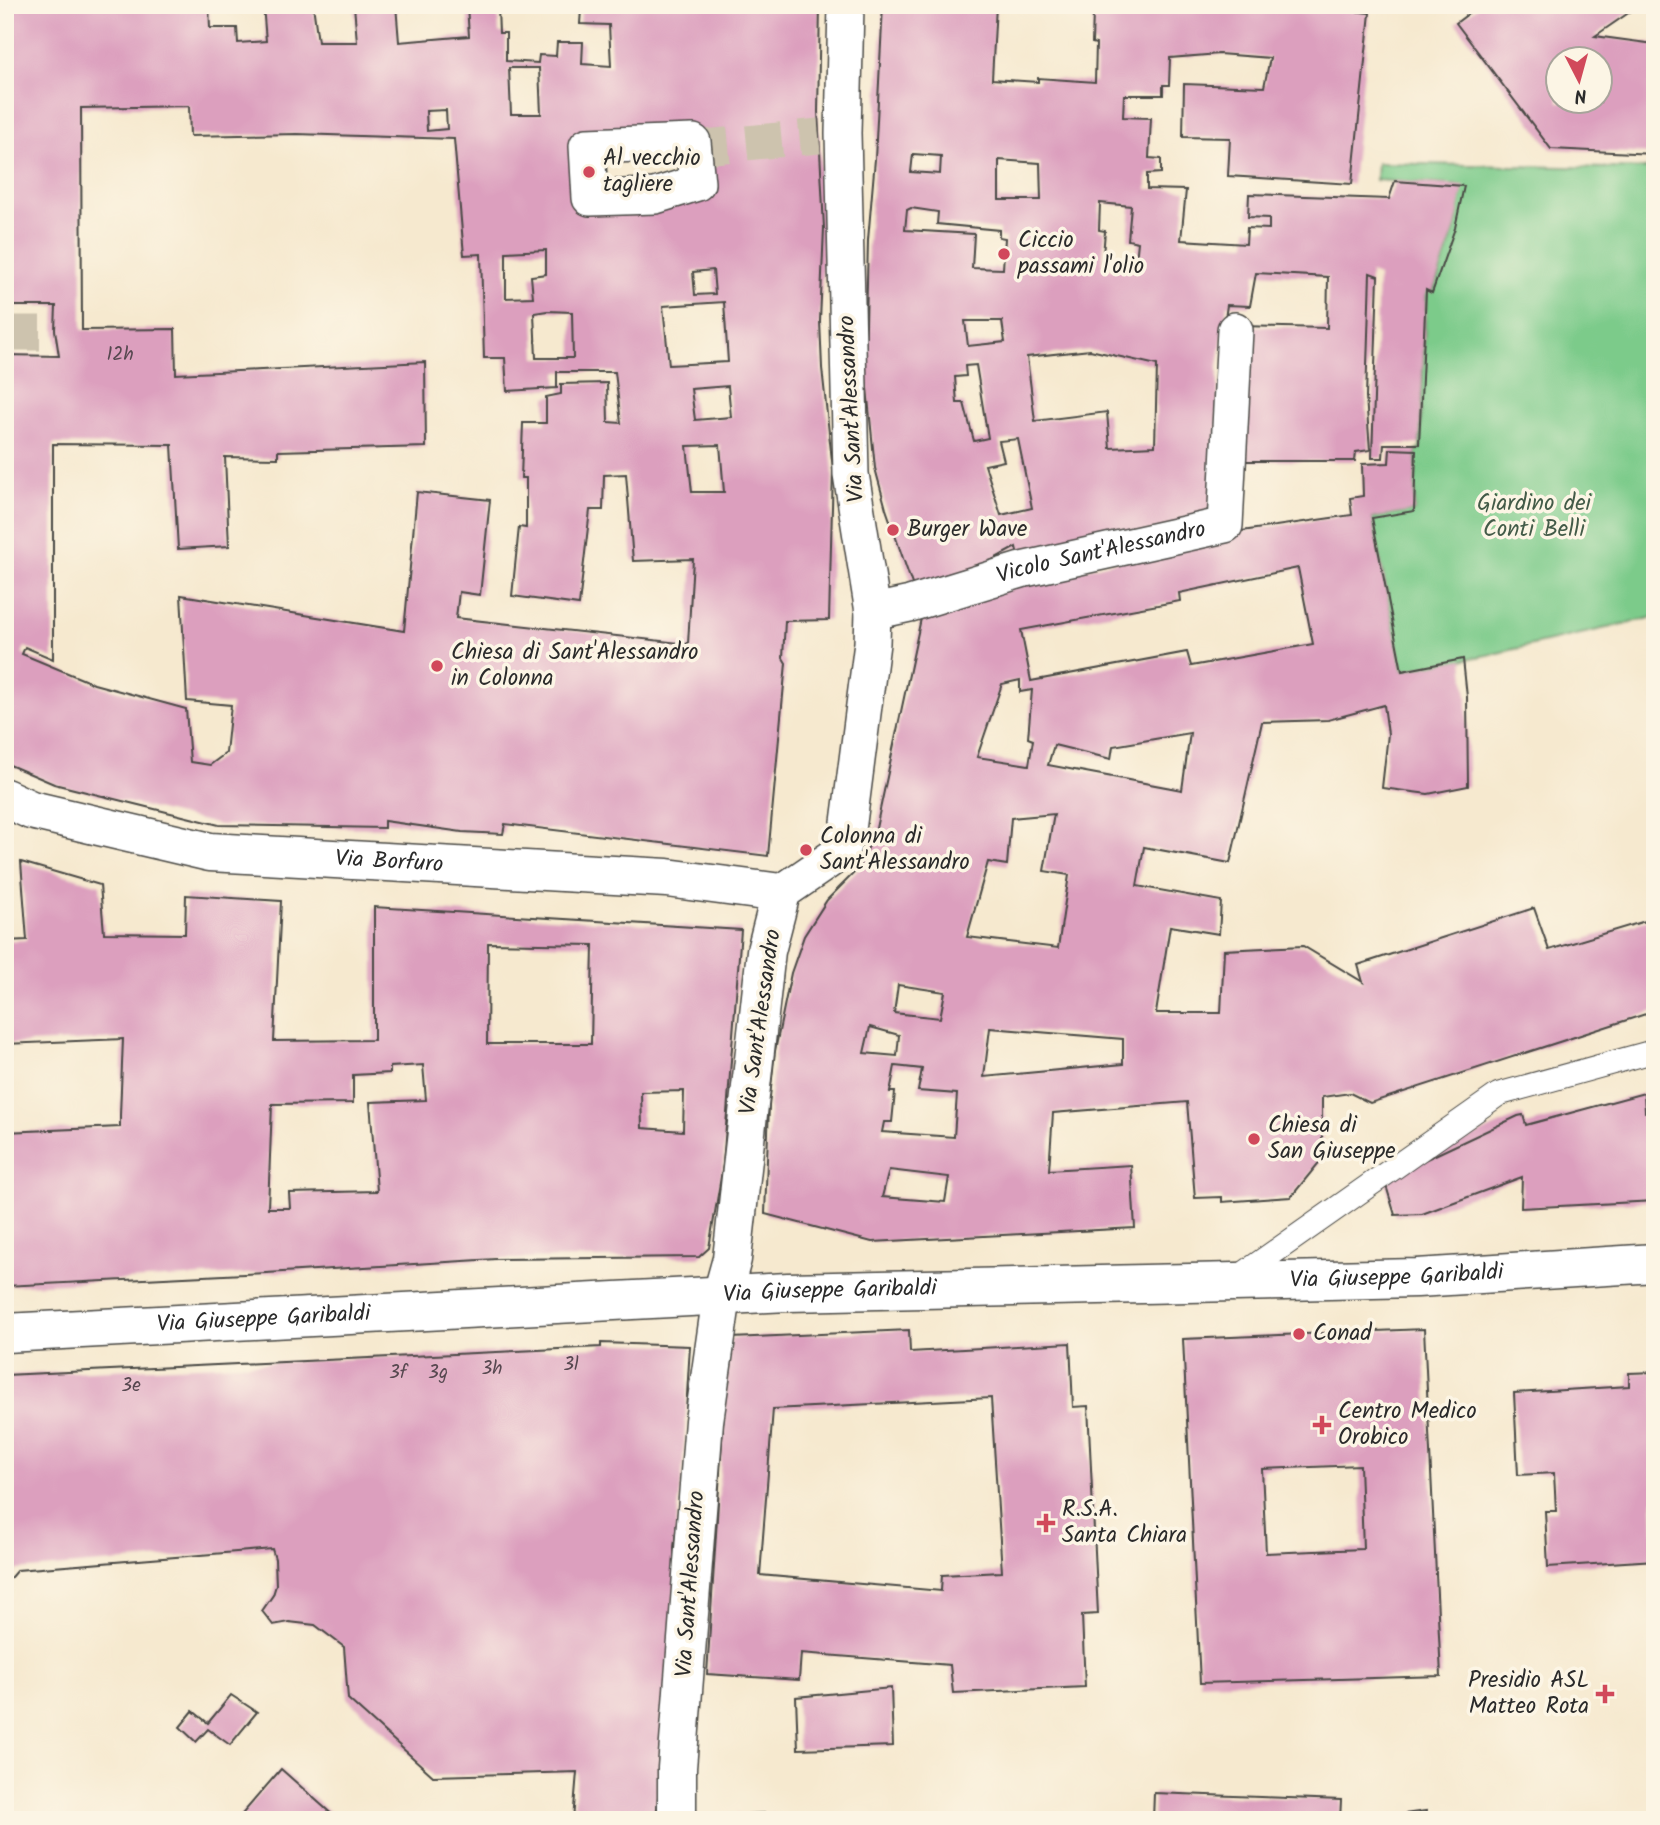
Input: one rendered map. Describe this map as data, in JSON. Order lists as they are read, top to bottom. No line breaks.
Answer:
{"streets":{"street":["Via Sant'Alessandro","Vicolo Sant'Alessandro","Via Borfuro","Via Giuseppe Garibaldi"]},"crossings":[["Via Sant'Alessandro","Vicolo Sant'Alessandro"],["Via Sant'Alessandro","Via Borfuro"],["Via Sant'Alessandro","Via Giuseppe Garibaldi"]],"parks":["Giardino dei Conti Belli"],"places":{"other":["Al vecchio tagliere","Ciccio passami l'olio","Burger Wave","Chiesa di Sant'Alessandro in Colonna","Colonna di Sant'Alessandro","Chiesa di San Giuseppe","Conad"],"health":["Centro Medico Orobico","R.S.A. Santa Chiara","Presidio ASL Matteo Rota"]},"house_numbers":["12h","3l","3h","3f","3g","3e"],"north":"bottom"}
